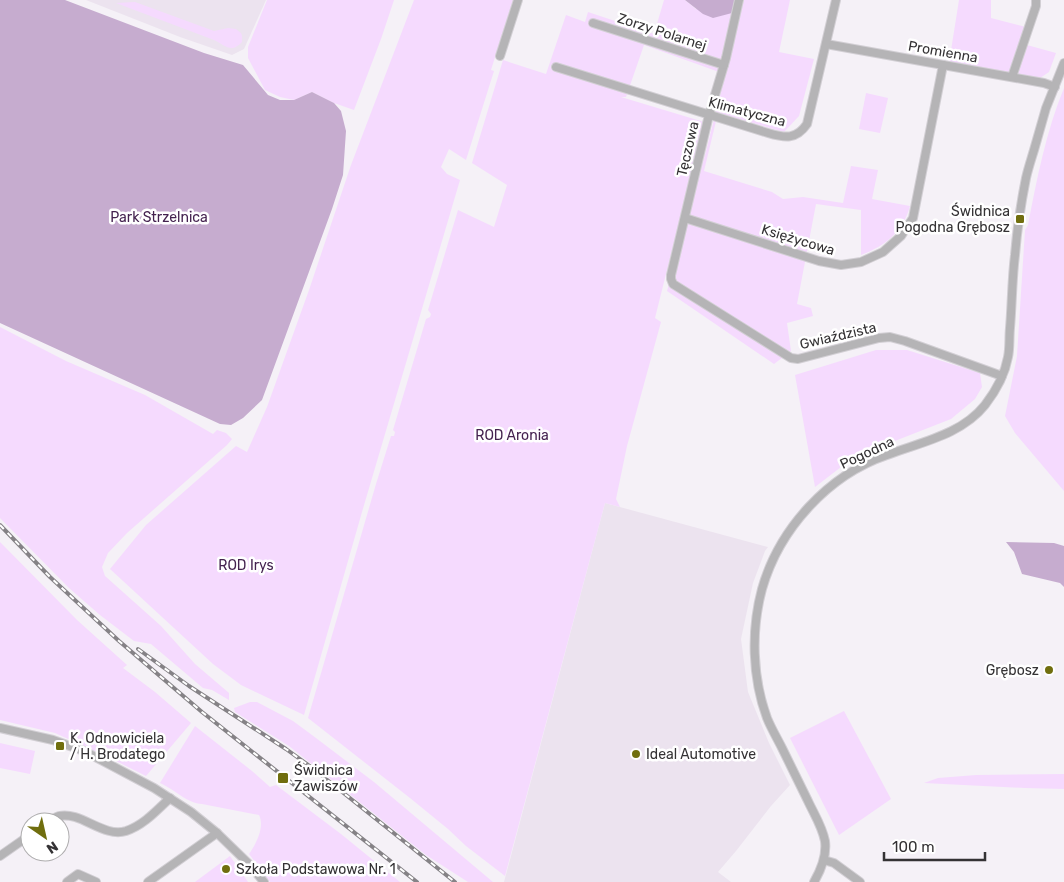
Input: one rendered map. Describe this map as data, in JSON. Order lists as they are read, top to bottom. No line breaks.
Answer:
{"streets":{"street":["Zorzy Polarnej","Promienna","Klimatyczna","Tęczowa","Księżycowa","Gwiaździsta","Pogodna"]},"crossings":[["Zorzy Polarnej","Tęczowa"],["Promienna","Klimatyczna"],["Promienna","Księżycowa"],["Promienna","Pogodna"],["Klimatyczna","Tęczowa"],["Tęczowa","Księżycowa"],["Tęczowa","Gwiaździsta"],["Gwiaździsta","Pogodna"]],"parks":["Park Strzelnica","ROD Aronia","ROD Irys"],"places":{"transit":["Świdnica Pogodna Grębosz","K. Odnowiciela / H. Brodatego","Świdnica Zawiszów"],"other":["Grębosz","Ideal Automotive","Szkoła Podstawowa Nr. 1"]},"scale_bar":"100 m","north":"bottom right"}
